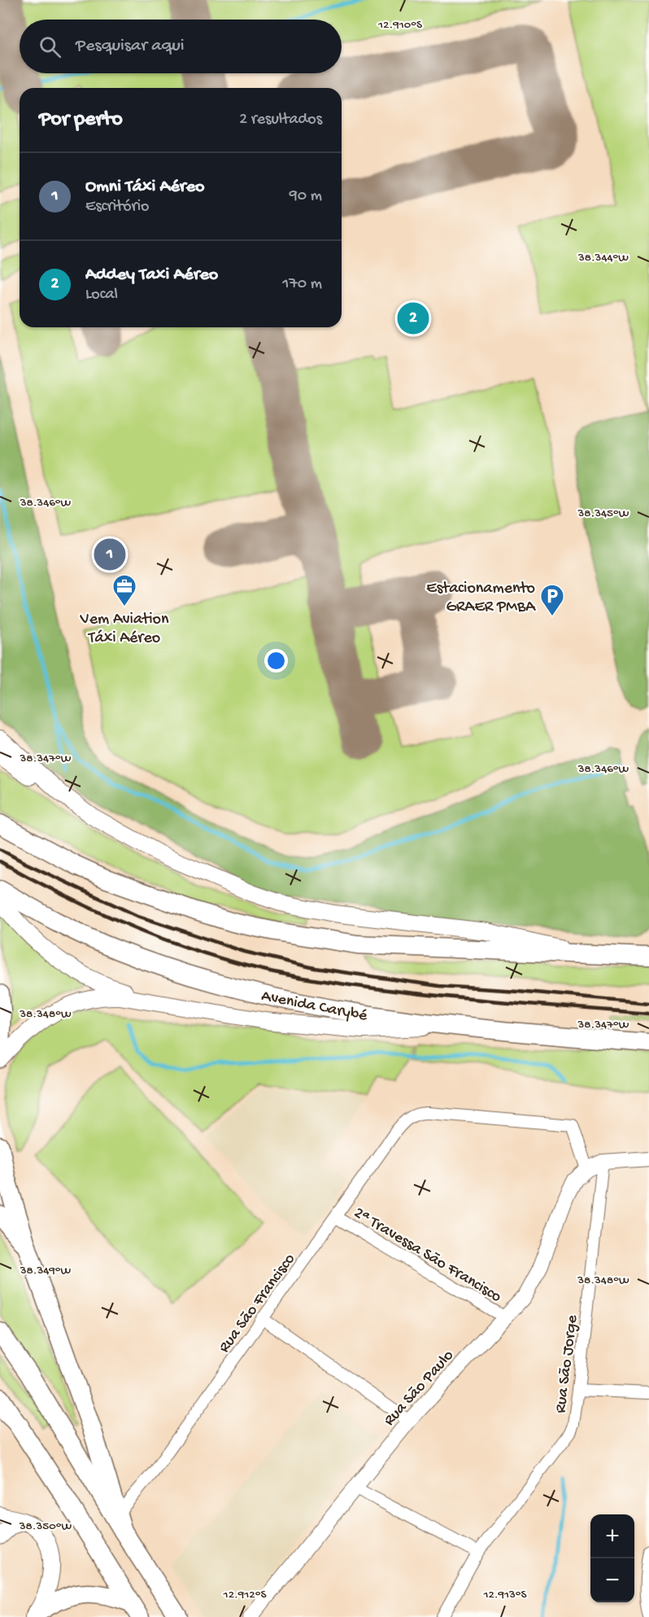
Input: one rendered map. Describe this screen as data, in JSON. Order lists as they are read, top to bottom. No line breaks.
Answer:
{"streets":{"main road":["Avenida Carybé"],"street":["2ª Travessa São Francisco","Rua São Francisco","Rua São Jorge","Rua São Paulo"]},"crossings":[["2ª Travessa São Francisco","Rua São Francisco"],["2ª Travessa São Francisco","Rua São Paulo"],["Rua São Francisco","Rua São Paulo"]],"places":{"office":["Vem Aviation Táxi Aéreo"],"parking":["Estacionamento GRAER PMBA"]},"page":{"search":"Pesquisar aqui","heading":["Por perto","2 resultados"],"list":[{"mark":"1","name":"Omni Táxi Aéreo","note":"Escritório","value":"90 m"},{"mark":"2","name":"Addey Taxi Aéreo","note":"Local","value":"170 m"}],"pins":["2","1"],"map_buttons":["+","−"]},"coordinates":["12.910°S","38.344°W","38.346°W","38.345°W","38.347°W","38.348°W","38.349°W","38.350°W","12.912°S","12.913°S"]}
